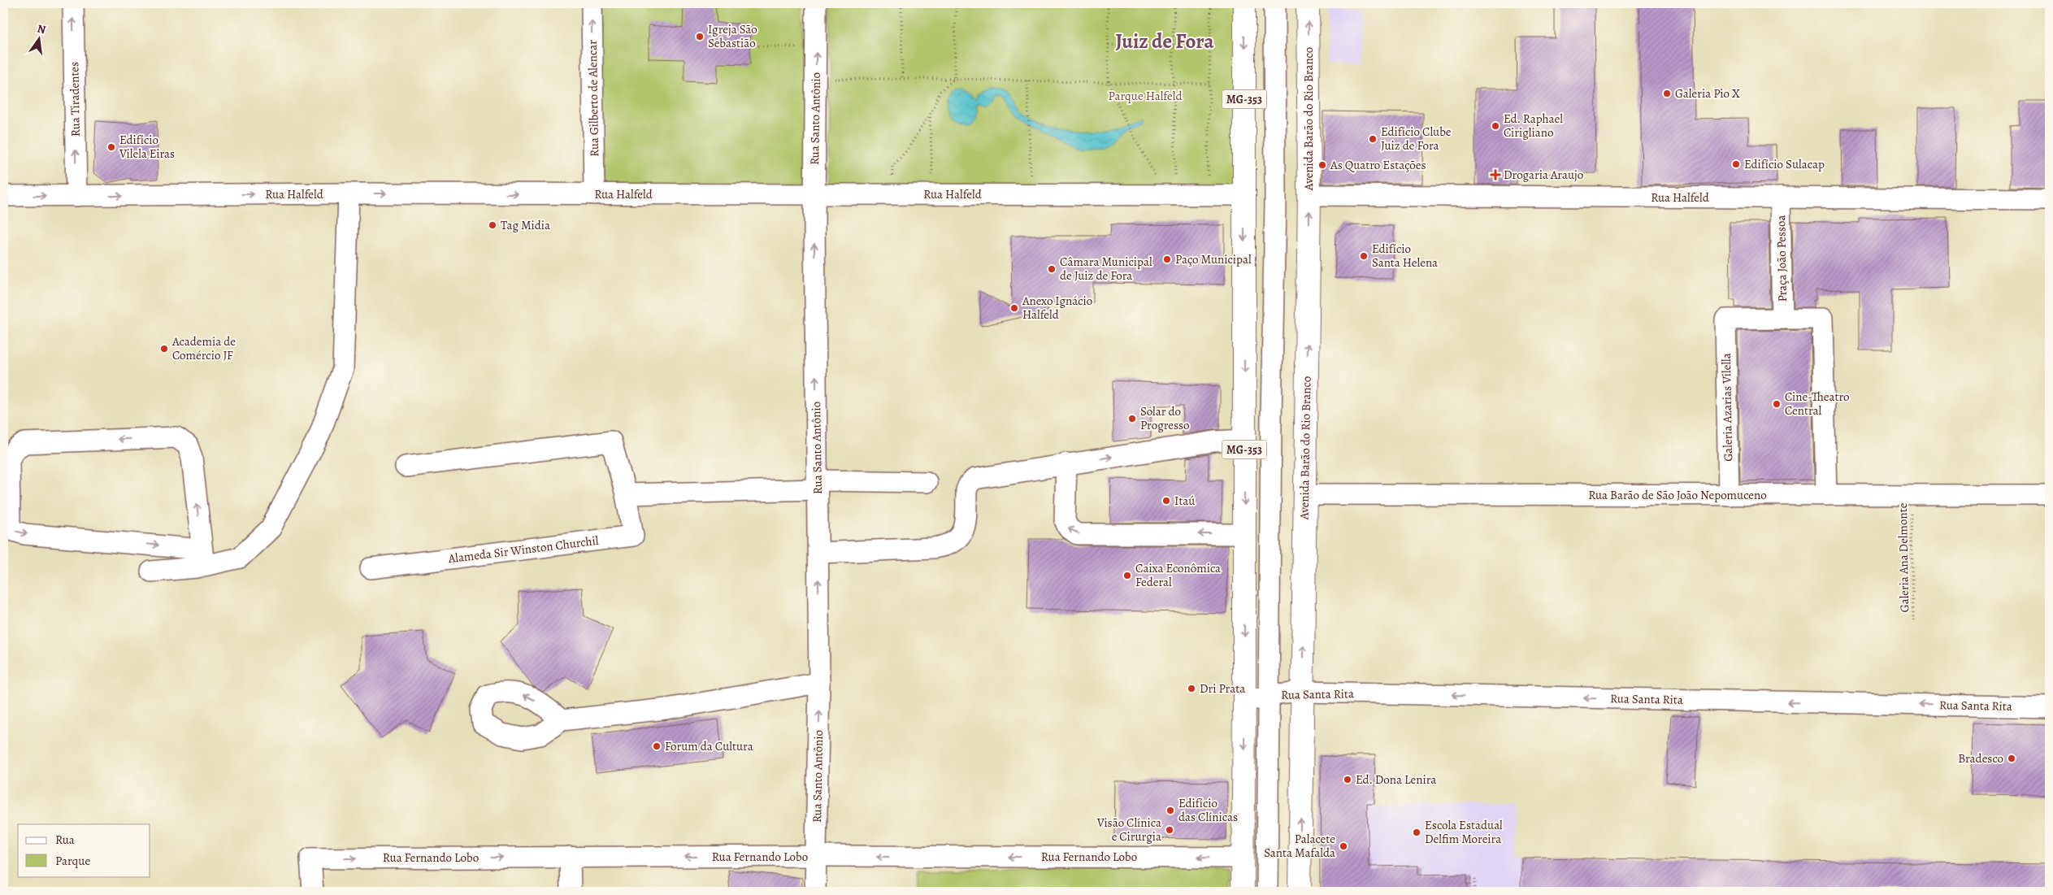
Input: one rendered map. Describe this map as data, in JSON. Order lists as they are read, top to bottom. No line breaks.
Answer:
{"streets":{"main road":["MG-353","Avenida Barão do Rio Branco"],"street":["Rua Gilberto de Alencar","Rua Tiradentes","Rua Santo Antônio","Rua Halfeld","Praça João Pessoa","Galeria Azarias Vilella","Rua Barão de São João Nepomuceno","Alameda Sir Winston Churchil","Rua Santa Rita","Rua Fernando Lobo"],"path":["Galeria Ana Delmonte"]},"crossings":[["Rua Gilberto de Alencar","Rua Halfeld"],["Rua Tiradentes","Rua Halfeld"],["MG-353","Rua Halfeld"],["MG-353","Rua Santa Rita"],["MG-353","Rua Fernando Lobo"],["Rua Santo Antônio","Rua Halfeld"],["Rua Santo Antônio","Rua Fernando Lobo"],["Avenida Barão do Rio Branco","Rua Halfeld"],["Avenida Barão do Rio Branco","Rua Barão de São João Nepomuceno"],["Avenida Barão do Rio Branco","Rua Santa Rita"],["Rua Halfeld","Praça João Pessoa"],["Praça João Pessoa","Galeria Azarias Vilella"],["Praça João Pessoa","Rua Barão de São João Nepomuceno"],["Galeria Azarias Vilella","Rua Barão de São João Nepomuceno"],["Rua Barão de São João Nepomuceno","Galeria Ana Delmonte"]],"one_way":["Rua Gilberto de Alencar","Rua Tiradentes","Rua Santo Antônio","Rua Santa Rita"],"districts":["Juiz de Fora"],"parks":["Parque Halfeld"],"places":{"other":["Igreja São Sebastião","Galeria Pio X","Ed. Raphael Cirigliano","Edifício Clube Juiz de Fora","Edifício Vilela Eiras","Edifício Sulacap","As Quatro Estações","Tag Midia","Edifício Santa Helena","Paço Municipal","Câmara Municipal de Juiz de Fora","Anexo Ignácio Halfeld","Academia de Comércio JF","Cine-Theatro Central","Solar do Progresso","Itaú","Caixa Econômica Federal","Dri Prata","Forum da Cultura","Bradesco","Ed. Dona Lenira","Edifício das Clínicas","Visão Clínica e Cirurgia","Escola Estadual Delfim Moreira","Palacete Santa Mafalda"],"health":["Drogaria Araujo"]},"legend":["Rua","Parque"],"north":"top"}
